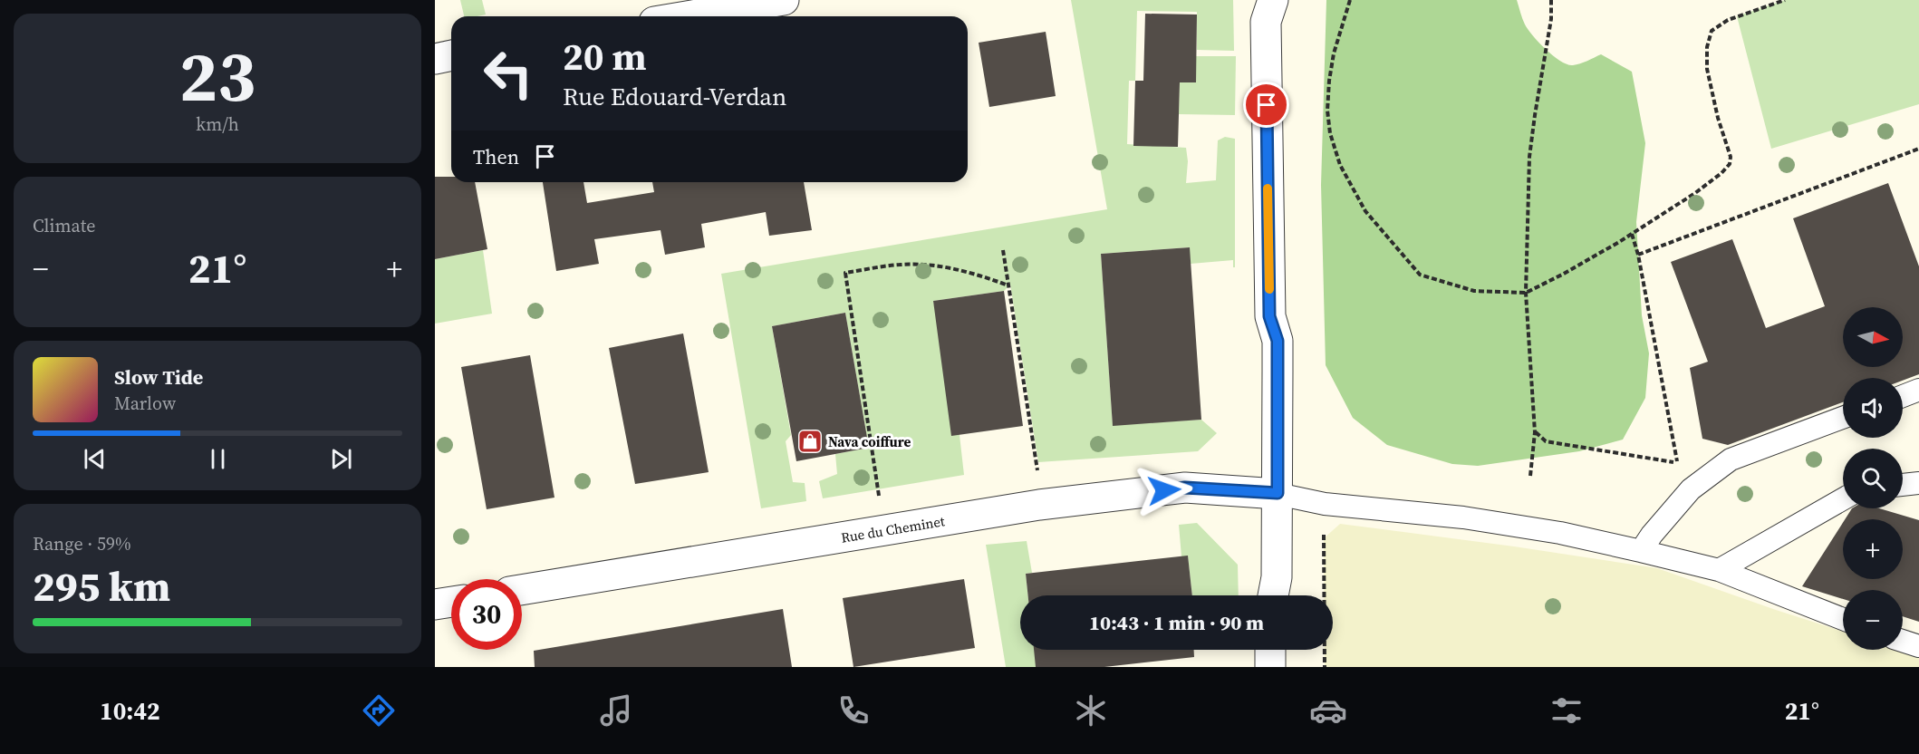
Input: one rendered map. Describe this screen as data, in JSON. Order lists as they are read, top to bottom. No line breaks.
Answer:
{"streets":{"street":["Rue du Cheminet"]},"places":{"shop":["Nava coiffure"]},"north":"right","page":{"tile":[["23","km/h"],"Climate",["Range · 59%","295 km"]],"turn":["20 m","Rue Edouard-Verdan"],"then":"Then","heat":["−","21°","+"],"map_buttons":["+","−"],"song":["Slow Tide","Marlow"],"limit":"30","trip":"10:43 · 1 min · 90 m","tabs":["10:42","21°"]}}
